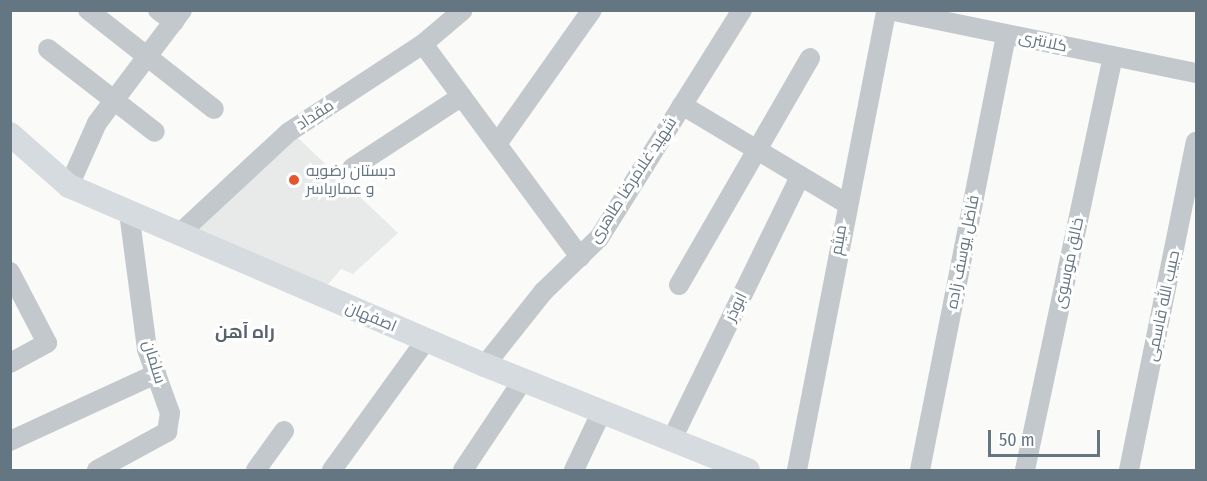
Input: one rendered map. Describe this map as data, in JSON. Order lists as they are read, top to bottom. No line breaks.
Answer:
{"streets":{"main road":["اصفهان"],"street":["کلانتری","مقداد","شهید غلامرضا طاهری","میثم","فاضل یوسف زاده","خالق موسوی","حبیب الله قاسمی","ابوذر","سلمان"]},"crossings":[["کلانتری","میثم"],["کلانتری","فاضل یوسف زاده"],["کلانتری","خالق موسوی"],["مقداد","اصفهان"],["شهید غلامرضا طاهری","اصفهان"],["ابوذر","اصفهان"],["اصفهان","سلمان"]],"districts":["راه آهن"],"places":["دبستان رضویه و عماریاسر"],"scale_bar":"50 m"}
